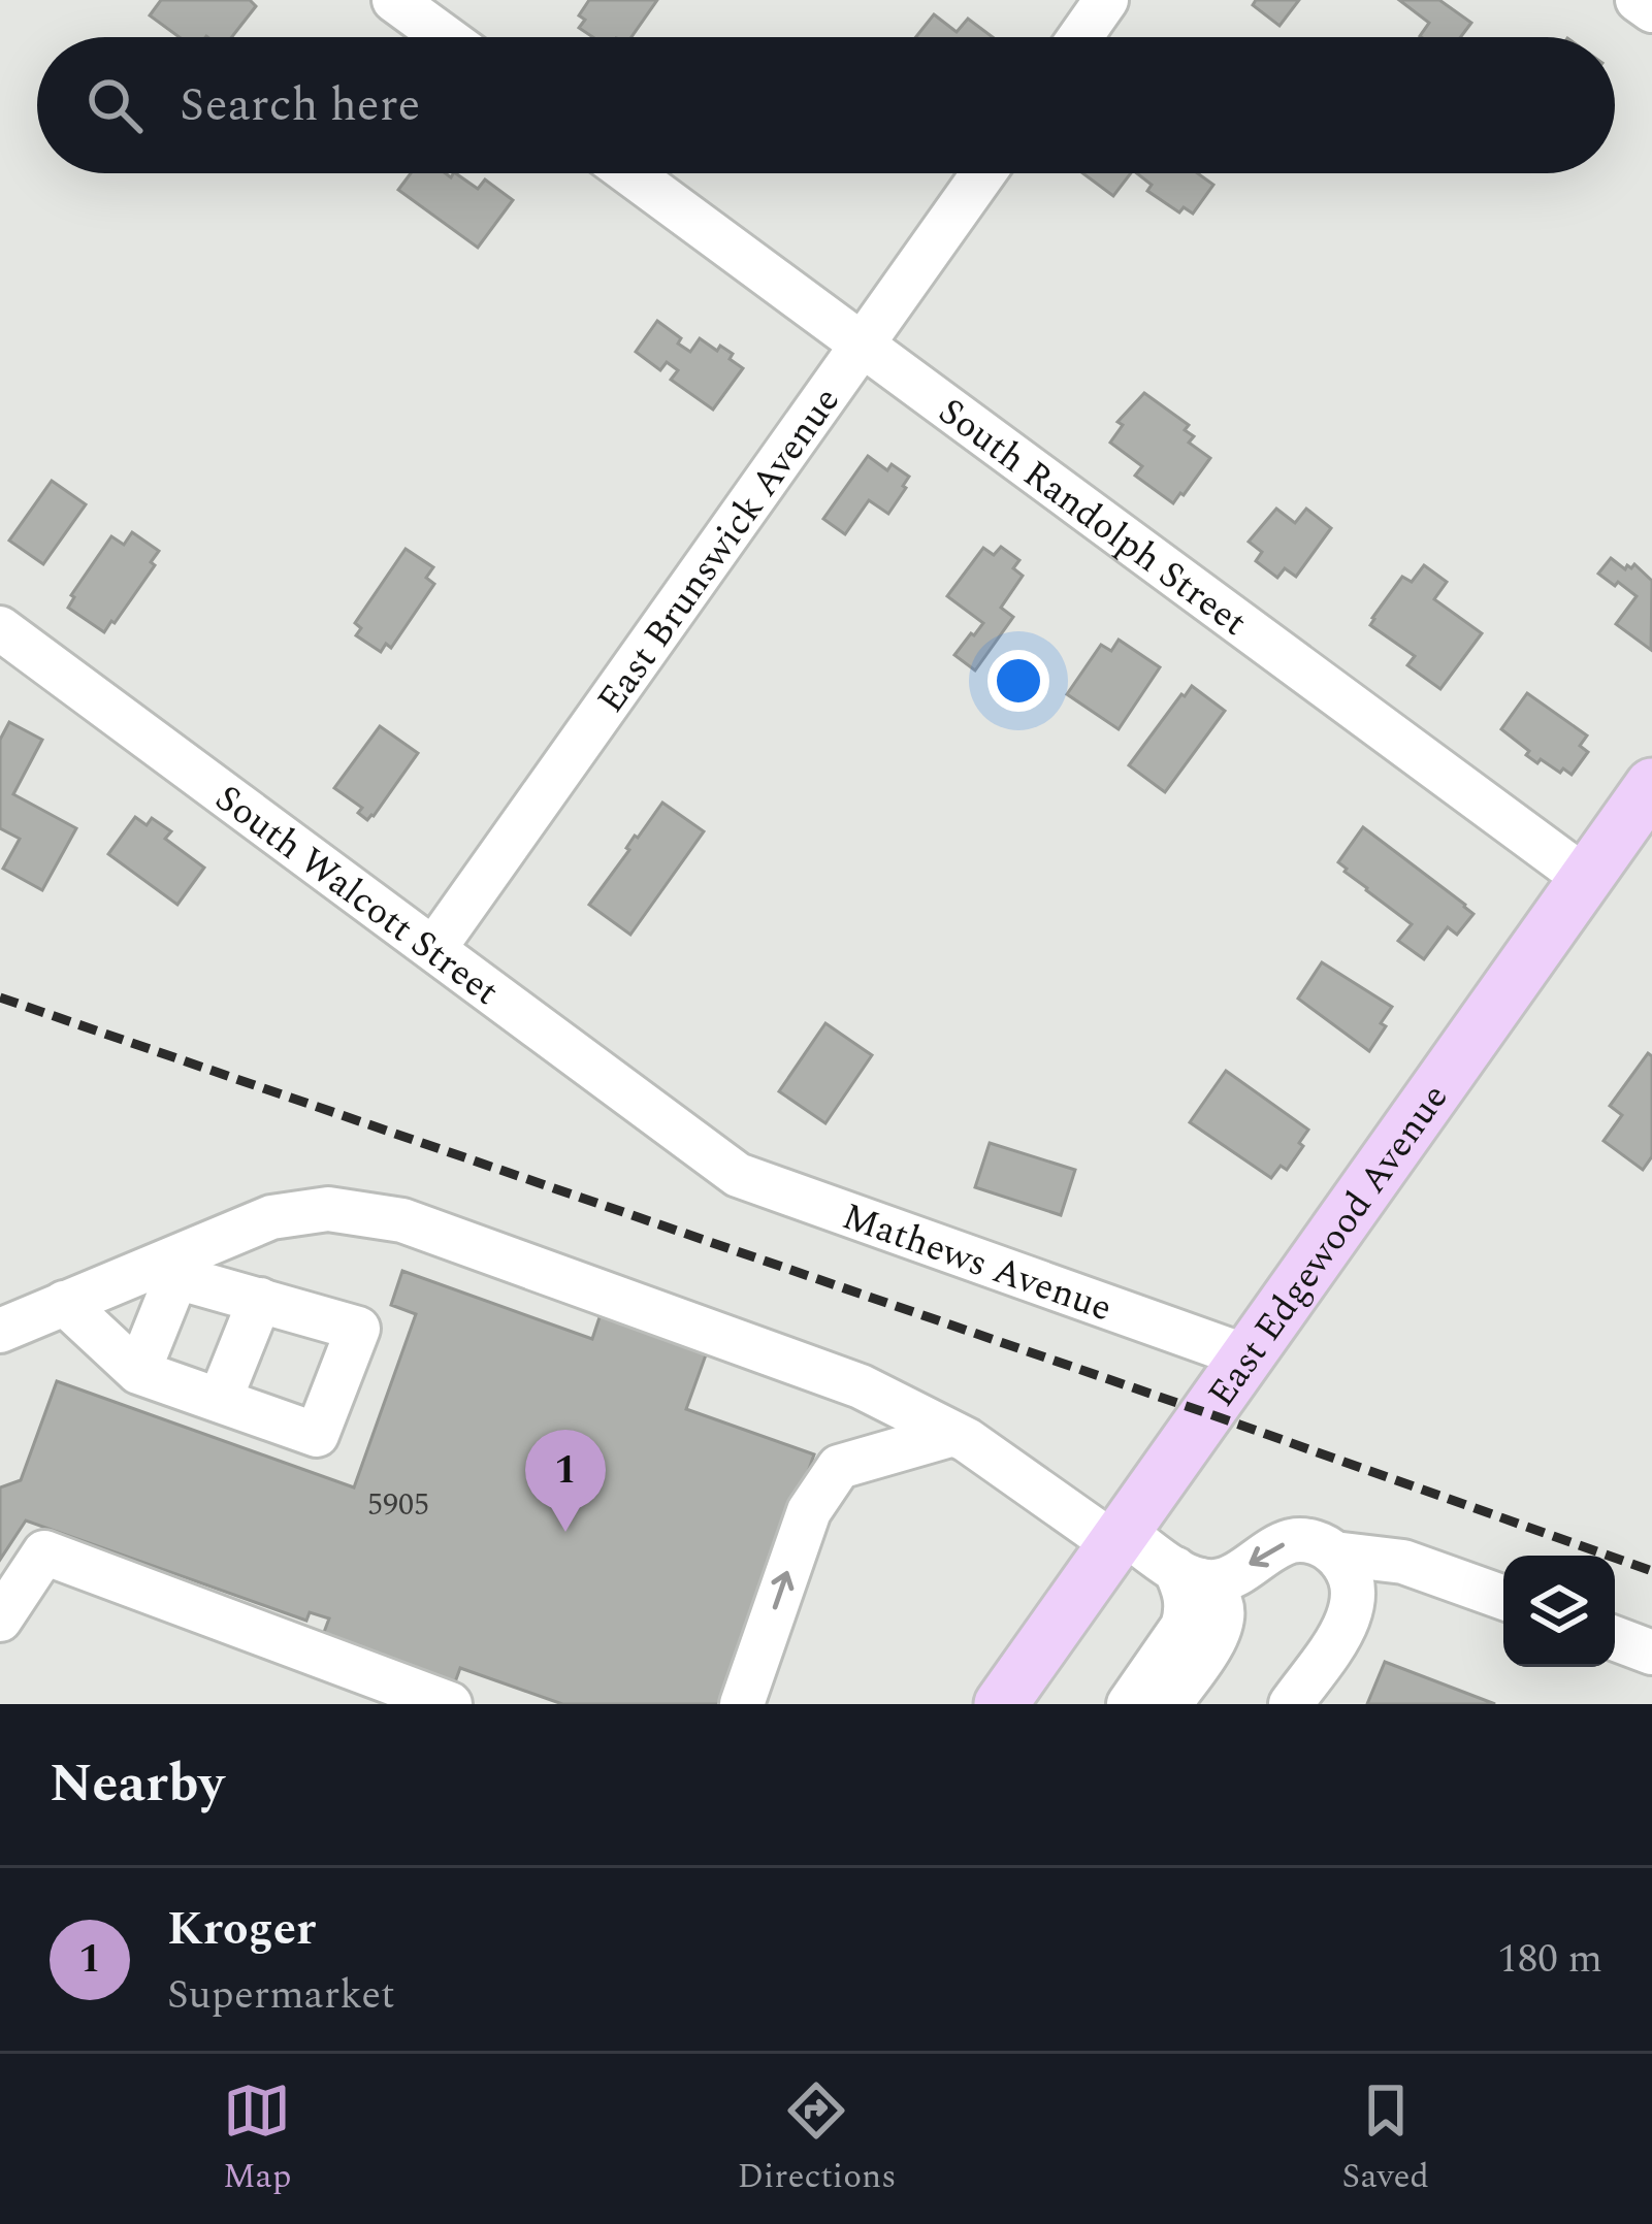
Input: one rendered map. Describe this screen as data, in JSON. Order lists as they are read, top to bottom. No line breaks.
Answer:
{"streets":{"main road":["East Edgewood Avenue"],"street":["South Randolph Street","East Brunswick Avenue","South Walcott Street","Mathews Avenue"]},"crossings":[["South Randolph Street","East Brunswick Avenue"],["South Randolph Street","East Edgewood Avenue"],["East Brunswick Avenue","South Walcott Street"],["South Walcott Street","Mathews Avenue"],["East Edgewood Avenue","Mathews Avenue"]],"house_numbers":["5905"],"page":{"search":"Search here","pins":"1","heading":"Nearby","list":[{"mark":"1","name":"Kroger","note":"Supermarket","value":"180 m"}],"nav":["Map","Directions","Saved"]}}
